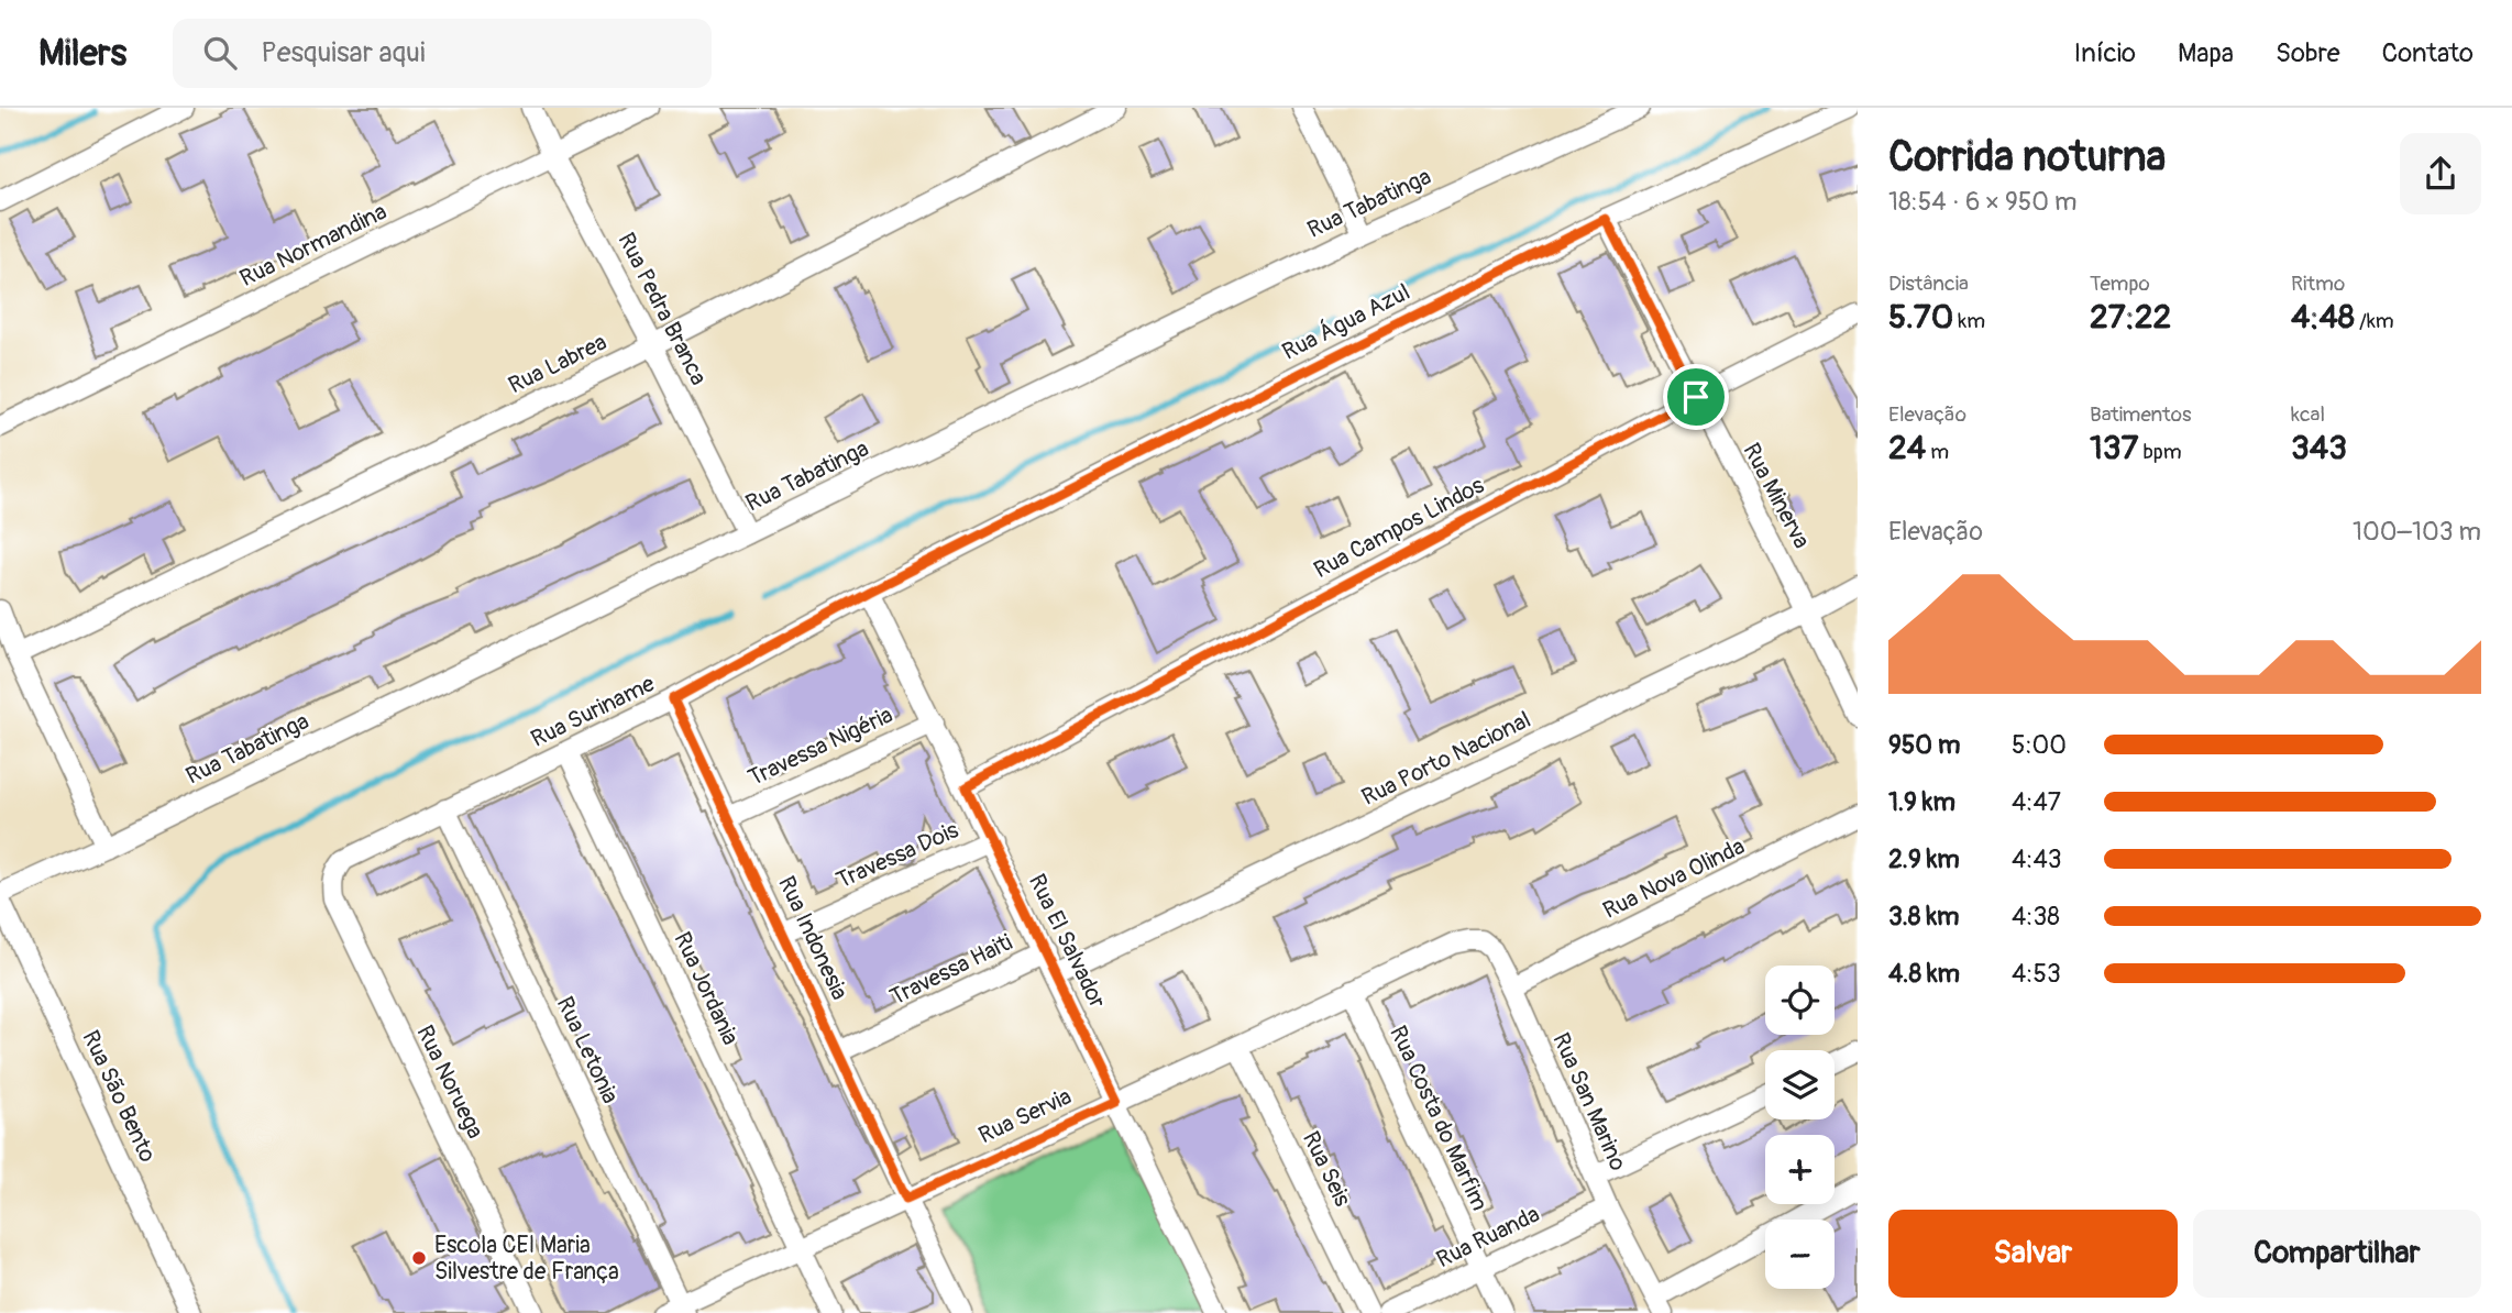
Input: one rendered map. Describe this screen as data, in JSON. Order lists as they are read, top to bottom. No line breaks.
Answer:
{"streets":{"street":["Rua Tabatinga","Rua Normandina","Rua Pedra Branca","Rua Água Azul","Rua Labrea","Rua Minerva","Rua Campos Lindos","Rua Suriname","Travessa Nigéria","Rua Porto Nacional","Travessa Dois","Rua Nova Olinda","Rua Indonesia","Rua El Salvador","Travessa Haiti","Rua Jordania","Rua Letonia","Rua Noruega","Rua São Bento","Rua San Marino","Rua Servia","Rua Costa do Marfim","Rua Seis","Rua Ruanda"]},"crossings":[["Rua Tabatinga","Rua Pedra Branca"],["Rua Normandina","Rua Pedra Branca"],["Rua Pedra Branca","Rua Labrea"],["Rua Água Azul","Rua Minerva"],["Rua Água Azul","Rua Suriname"],["Rua Água Azul","Rua El Salvador"],["Rua Minerva","Rua Campos Lindos"],["Rua Minerva","Rua Porto Nacional"],["Rua Campos Lindos","Rua El Salvador"],["Rua Suriname","Rua Indonesia"],["Rua Suriname","Rua El Salvador"],["Rua Suriname","Rua Jordania"],["Rua Suriname","Rua Letonia"],["Rua Suriname","Rua Noruega"],["Travessa Nigéria","Rua Indonesia"],["Travessa Nigéria","Rua El Salvador"],["Rua Porto Nacional","Rua El Salvador"],["Travessa Dois","Rua Indonesia"],["Travessa Dois","Rua El Salvador"],["Rua Nova Olinda","Rua San Marino"],["Rua Indonesia","Travessa Haiti"],["Rua Indonesia","Rua Servia"],["Rua El Salvador","Travessa Haiti"],["Rua El Salvador","Rua Servia"],["Rua Jordania","Rua Servia"],["Rua Letonia","Rua Servia"],["Rua San Marino","Rua Servia"],["Rua San Marino","Rua Ruanda"],["Rua Servia","Rua Costa do Marfim"],["Rua Servia","Rua Seis"],["Rua Costa do Marfim","Rua Ruanda"]],"places":["Escola CEI Maria Silvestre de França"],"page":{"header":"Milers","search":"Pesquisar aqui","nav":["Início","Mapa","Sobre","Contato"],"heading":["Corrida noturna","18:54 · 6 × 950 m"],"stats":[["Distância","5.70 km"],["Tempo","27:22"],["Ritmo","4:48 /km"],["Elevação","24 m"],["Batimentos","137 bpm"],["kcal","343"]],"chart":["Elevação","100–103 m"],"list":[{"name":"950 m","note":"5:00"},{"name":"1.9 km","note":"4:47"},{"name":"2.9 km","note":"4:43"},{"name":"3.8 km","note":"4:38"},{"name":"4.8 km","note":"4:53"}],"map_buttons":["+","−"],"buttons":["Salvar","Compartilhar"]}}
